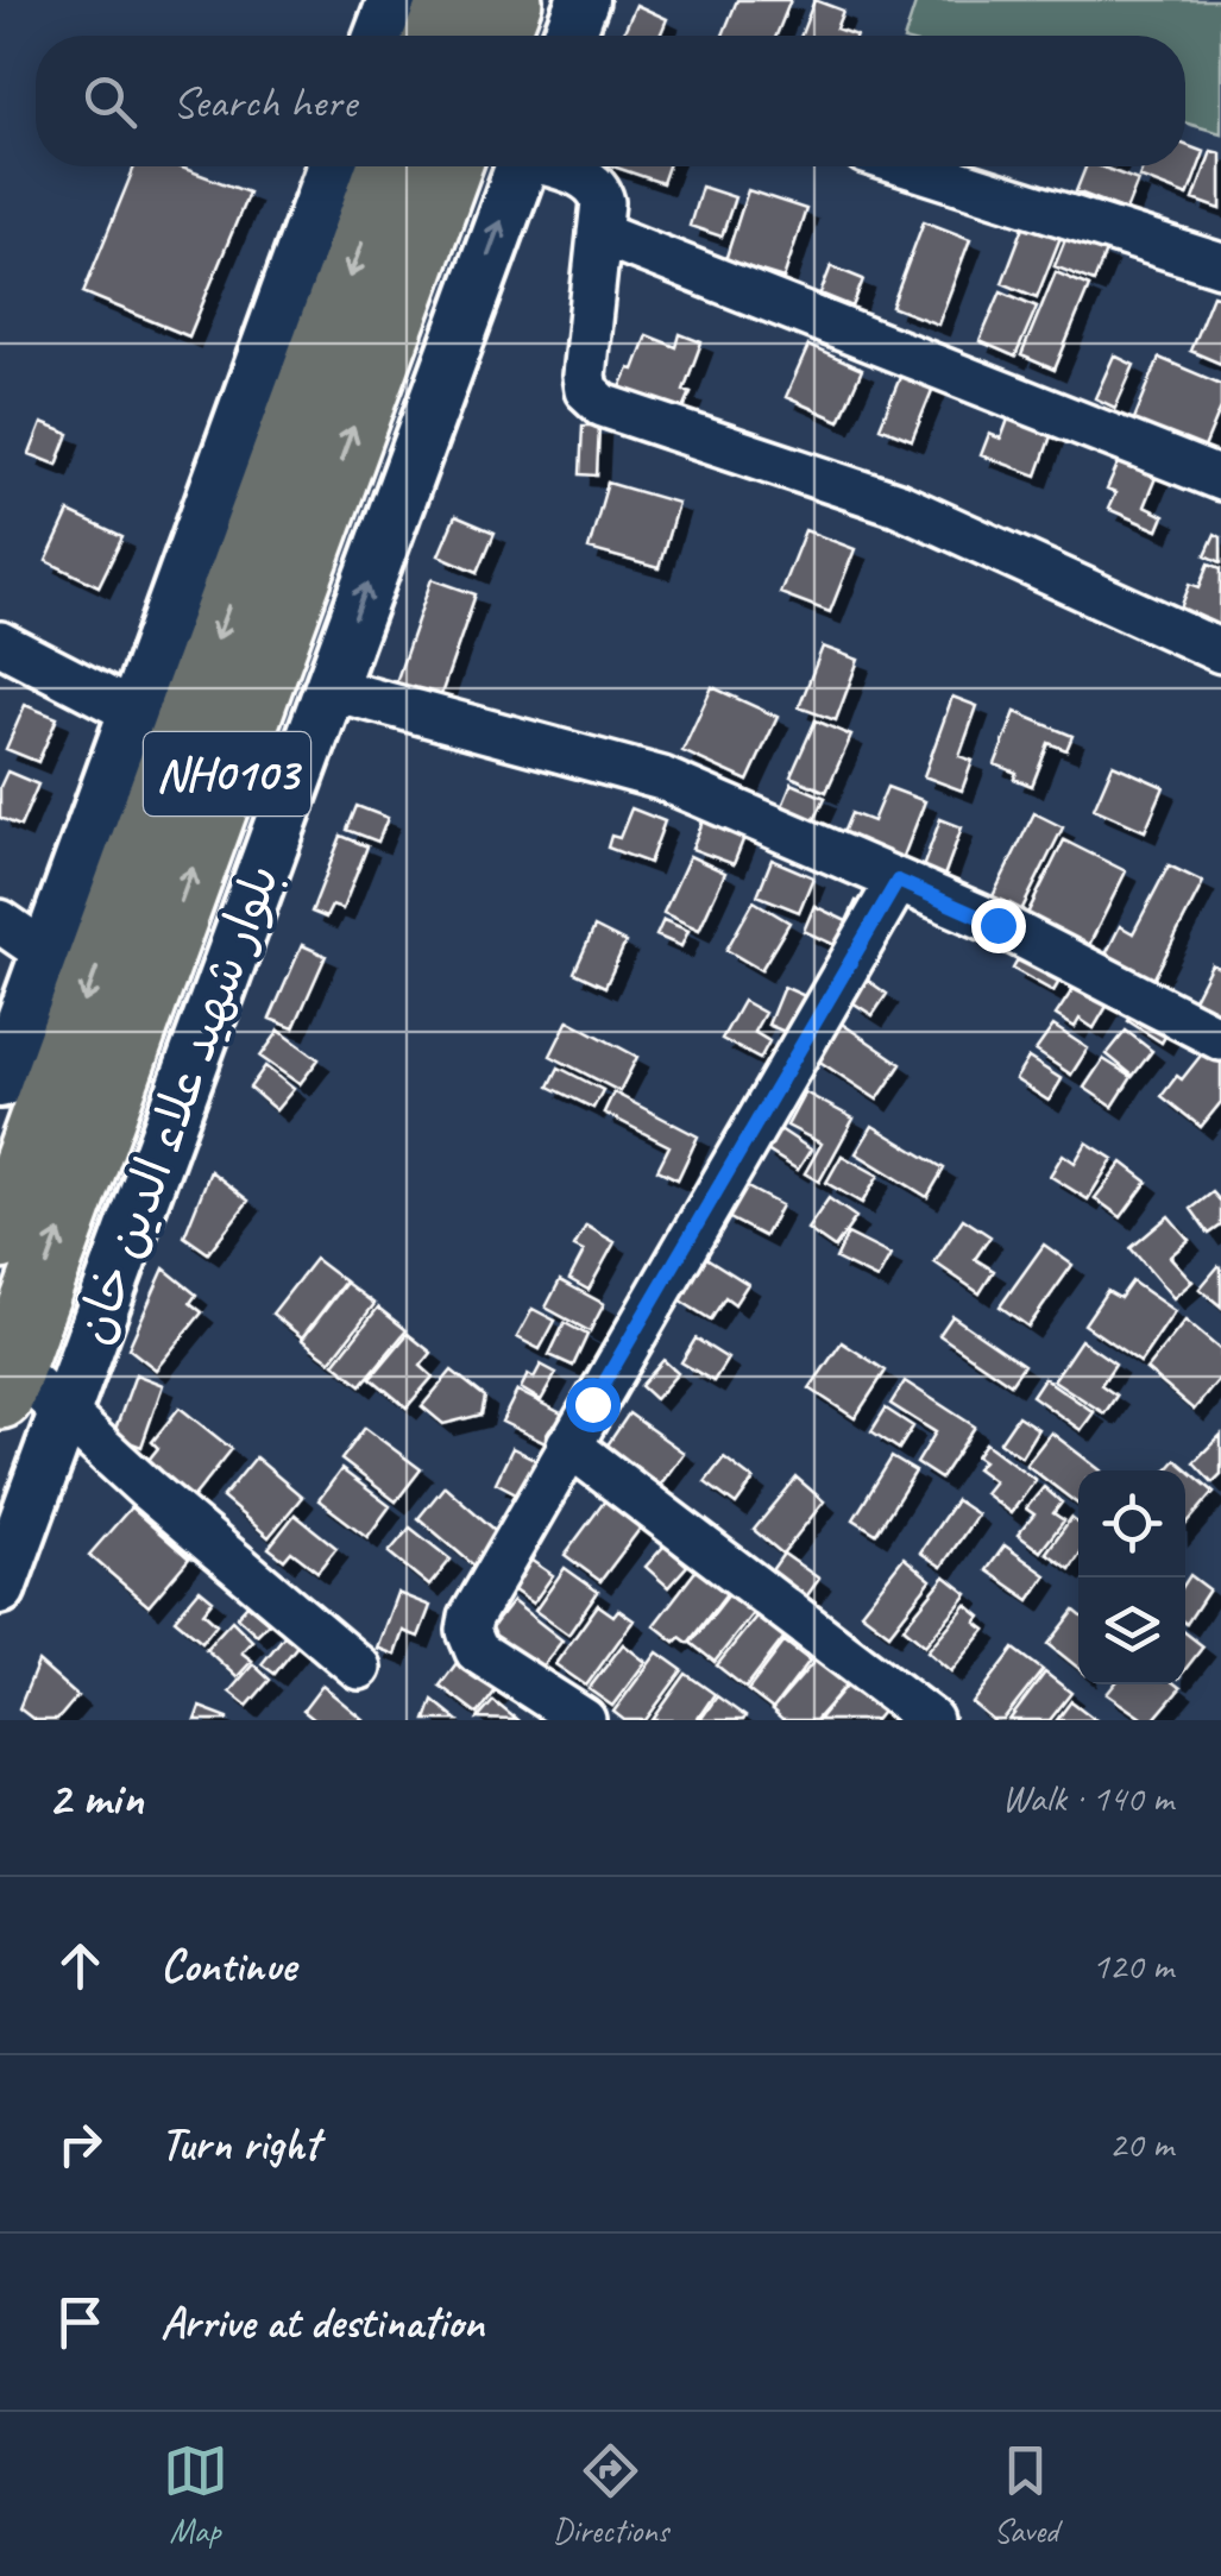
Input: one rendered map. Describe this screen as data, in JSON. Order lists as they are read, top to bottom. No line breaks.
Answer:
{"streets":{"highway":["NH0103"],"street":["بلوار شهید علاء الدین خان"]},"page":{"search":"Search here","heading":["2 min","Walk · 140 m"],"list":[["Continue","120 m"],["Turn right","20 m"],"Arrive at destination"],"nav":["Map","Directions","Saved"]}}
